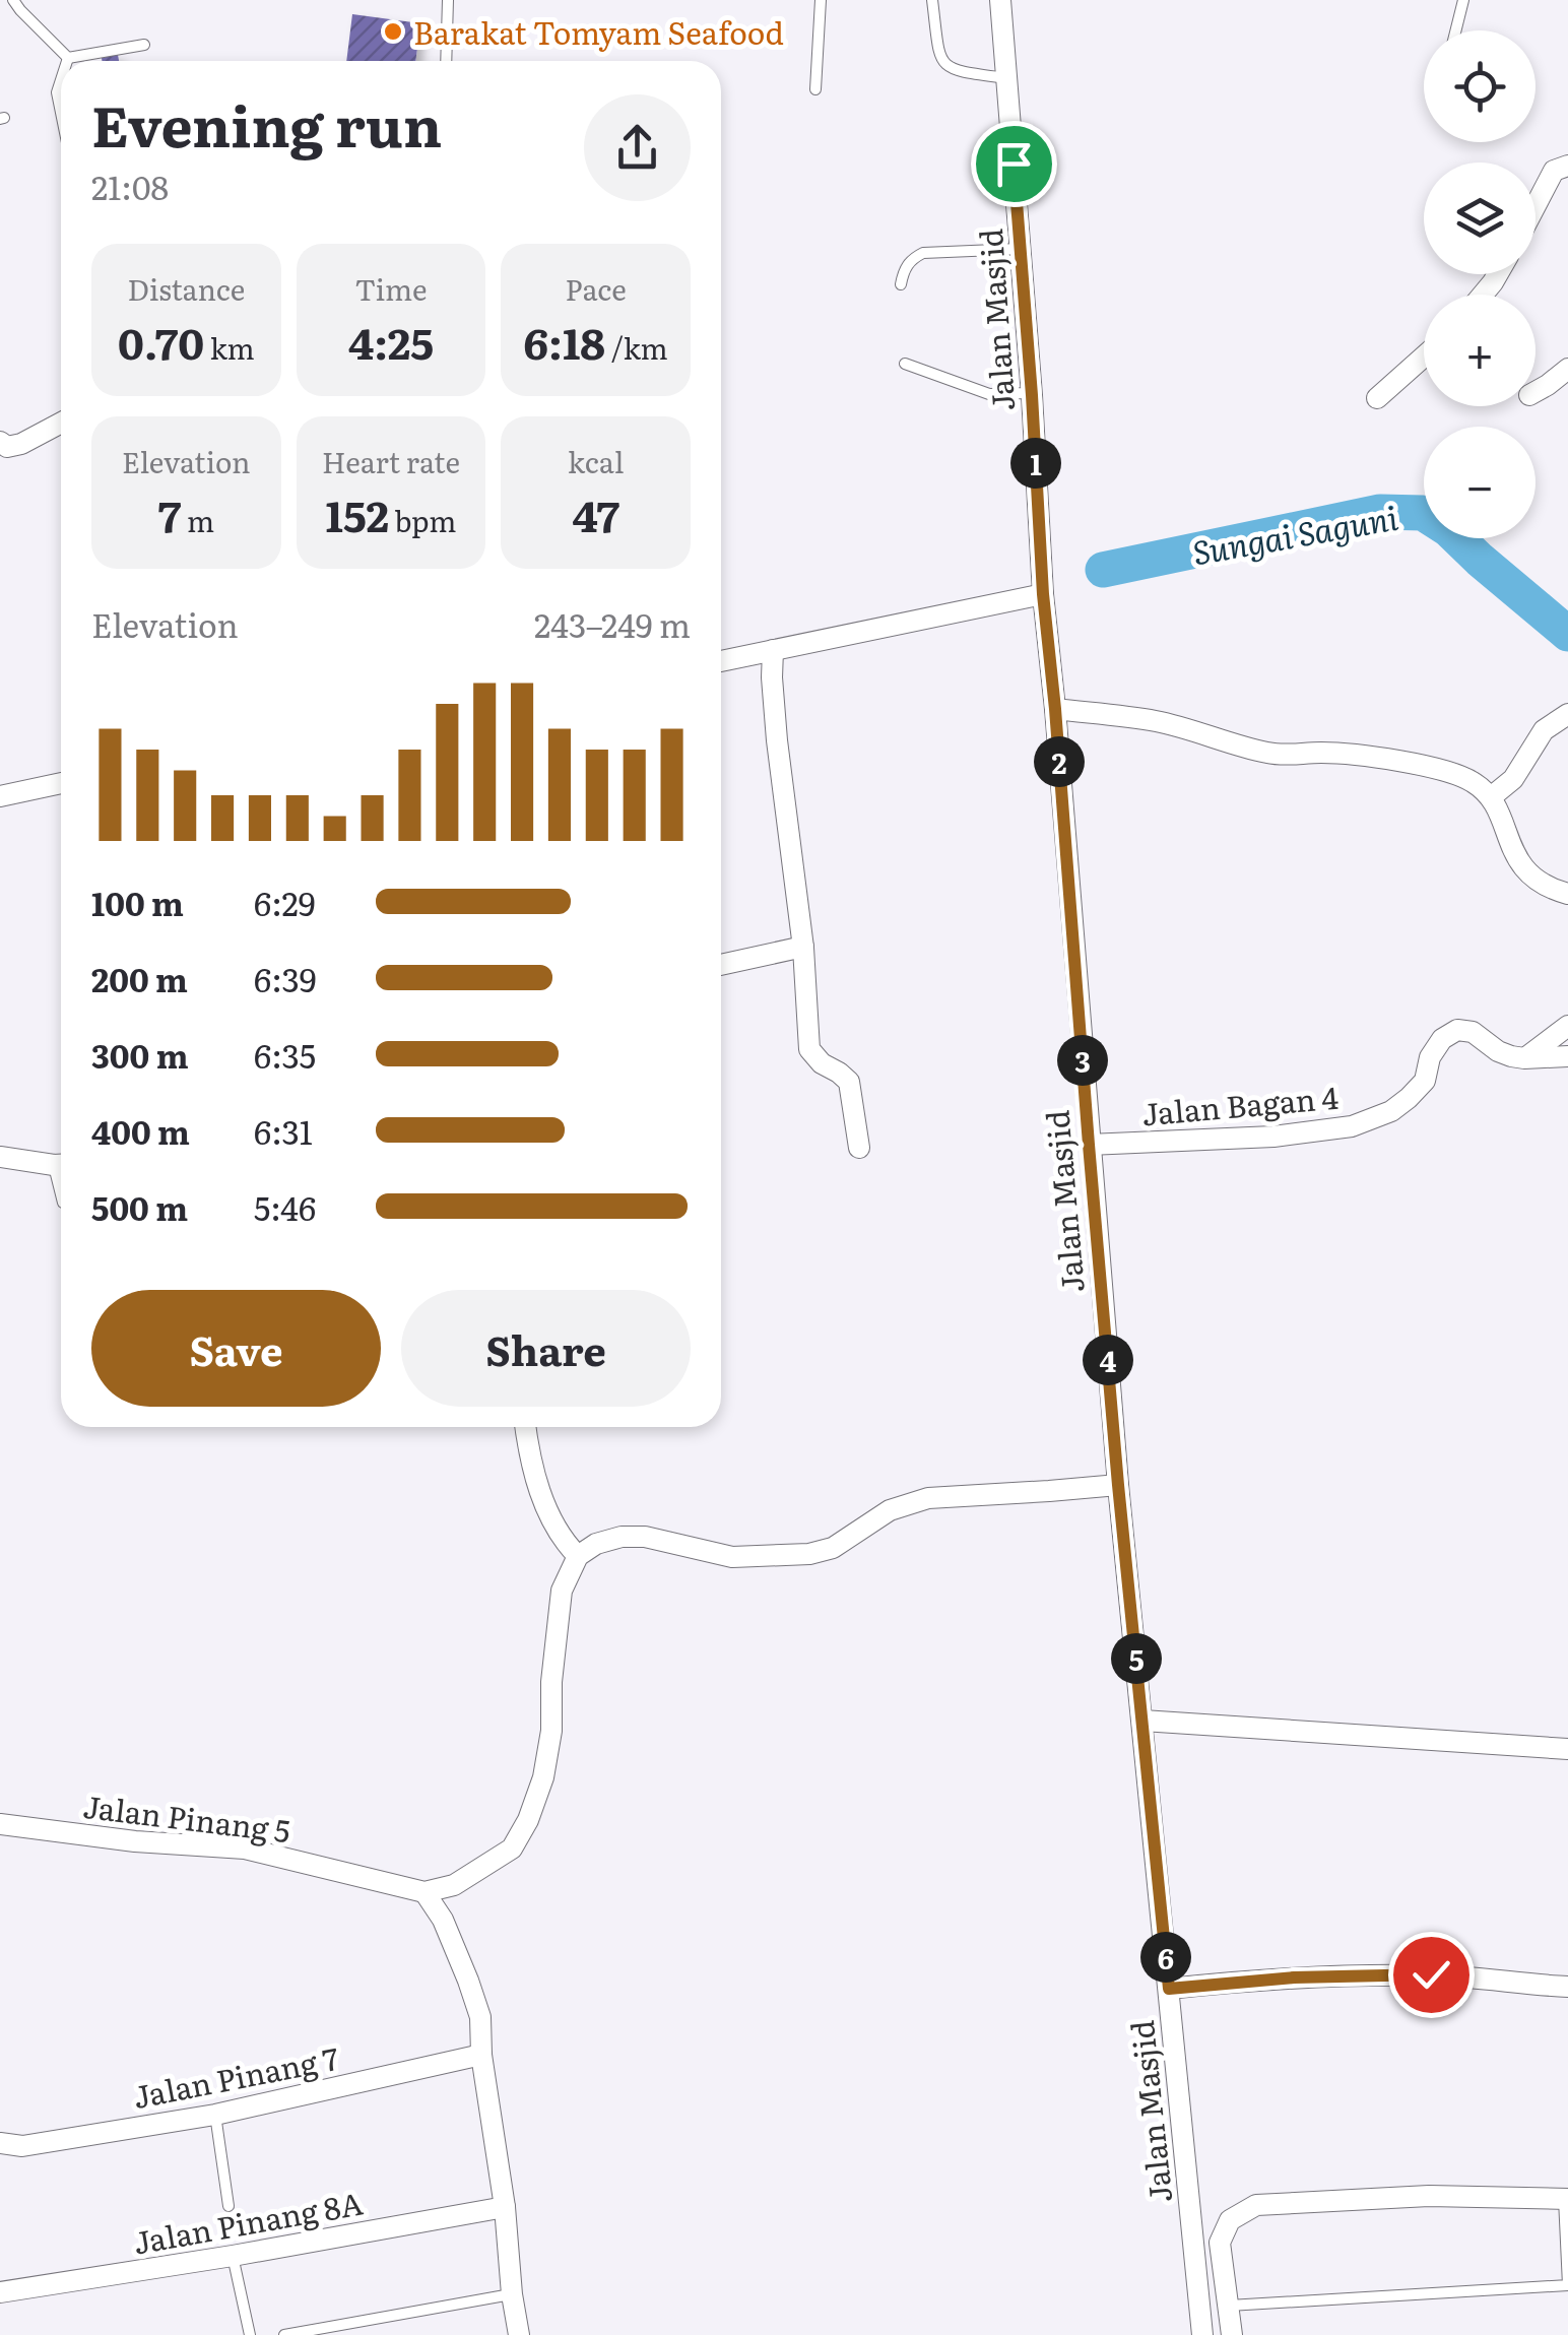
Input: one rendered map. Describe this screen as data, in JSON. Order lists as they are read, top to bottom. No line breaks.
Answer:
{"streets":{"street":["Jalan Masjid","Jalan Bagan 4","Jalan Pinang 5","Jalan Pinang 7","Jalan Pinang 8A"]},"crossings":[["Jalan Masjid","Jalan Bagan 4"]],"water":["Sungai Saguni"],"places":["Barakat Tomyam Seafood"],"page":{"map_buttons":["+","−"],"heading":["Evening run","21:08"],"stats":[["Distance","0.70 km"],["Time","4:25"],["Pace","6:18 /km"],["Elevation","7 m"],["Heart rate","152 bpm"],["kcal","47"]],"pins":["1","2","3","4","5","6"],"chart":["Elevation","243–249 m"],"list":[{"name":"100 m","note":"6:29"},{"name":"200 m","note":"6:39"},{"name":"300 m","note":"6:35"},{"name":"400 m","note":"6:31"},{"name":"500 m","note":"5:46"}],"buttons":["Save","Share"]}}
